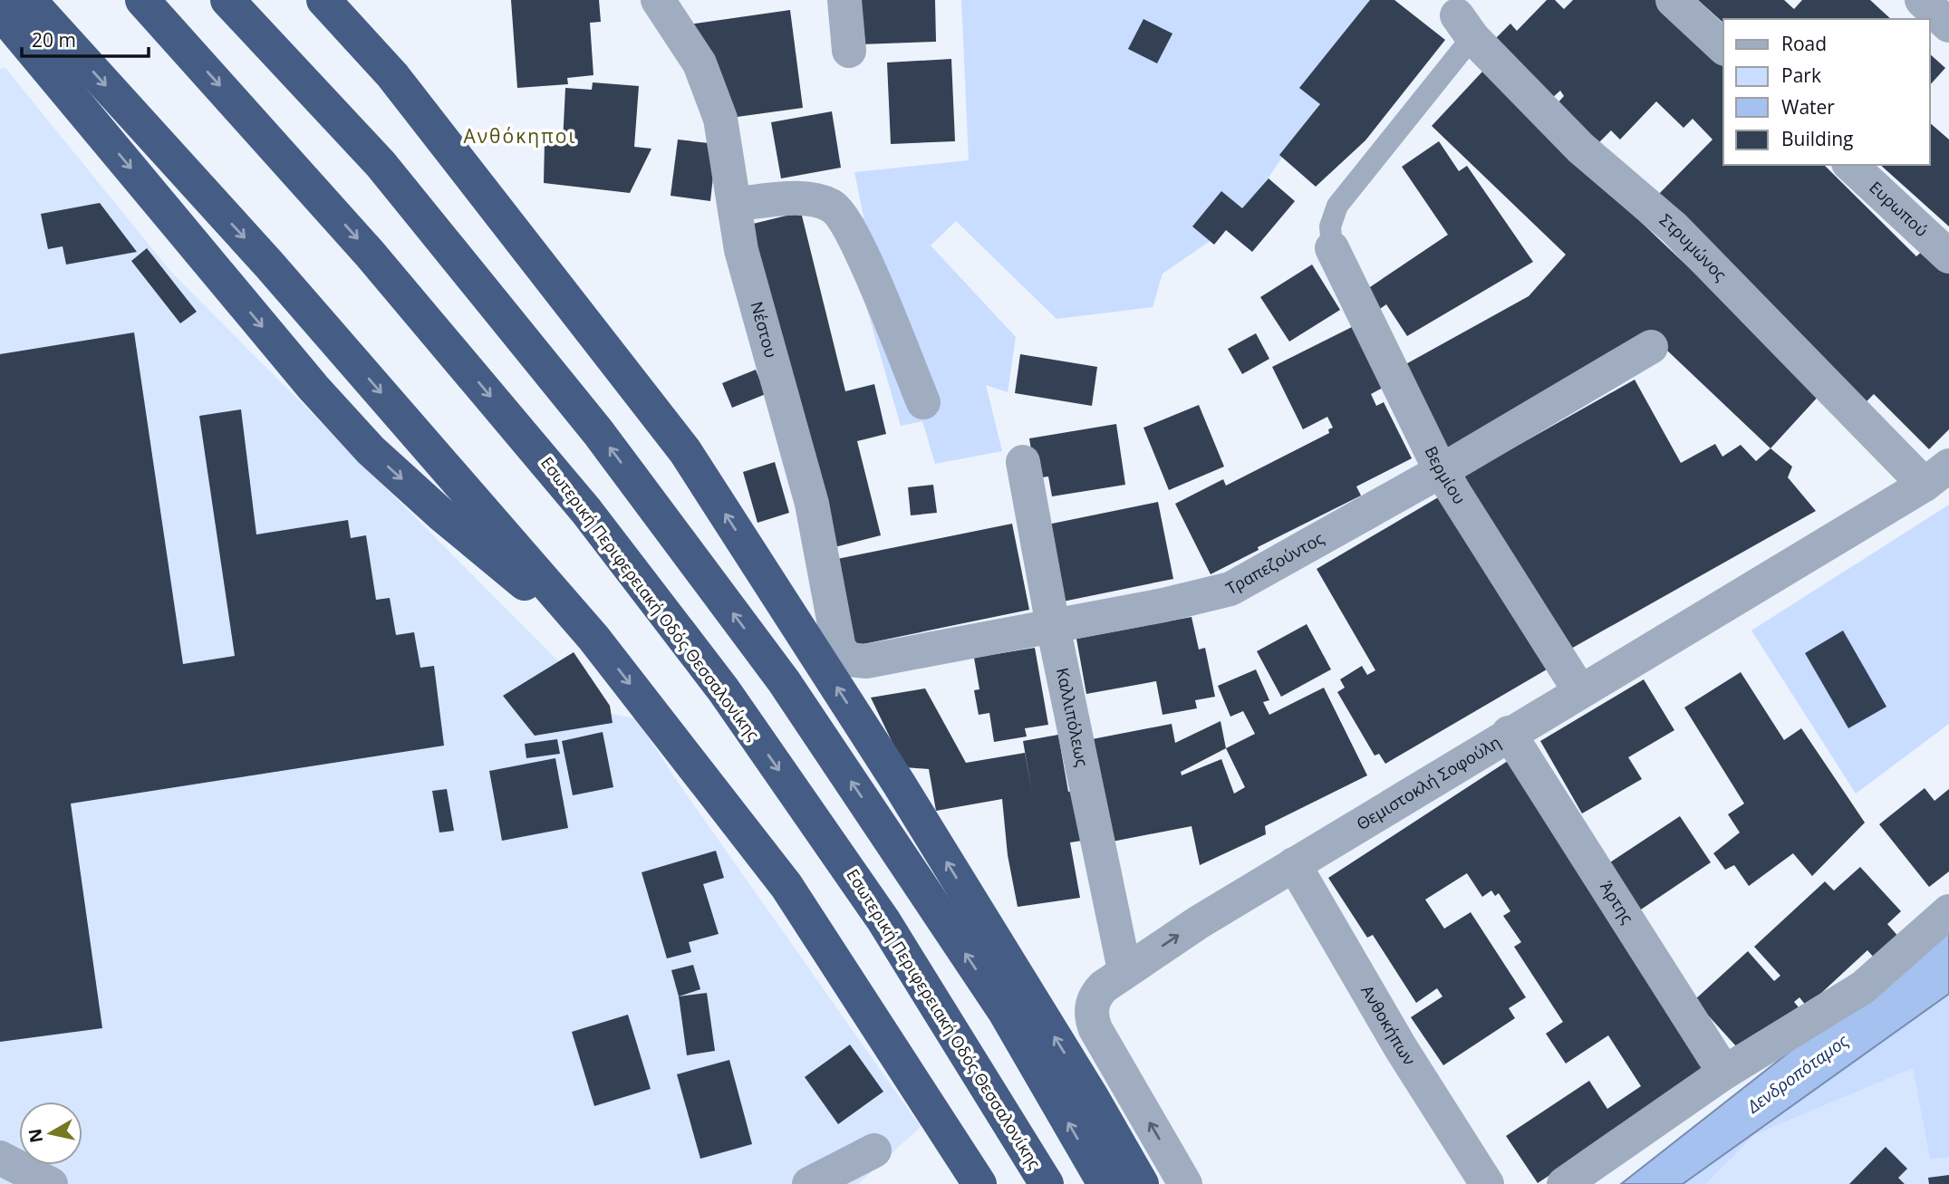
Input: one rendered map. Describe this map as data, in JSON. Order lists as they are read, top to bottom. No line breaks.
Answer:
{"streets":{"highway":["Εσωτερική Περιφερειακή Οδός Θεσσαλονίκης"],"street":["Ευρωπού","Στρυμώνος","Νέστου","Βερμίου","Τραπεζούντος","Καλλιπόλεως","Θεμιστοκλή Σοφούλη","Άρτης","Ανθοκήπων"]},"crossings":[["Στρυμώνος","Θεμιστοκλή Σοφούλη"],["Νέστου","Τραπεζούντος"],["Βερμίου","Τραπεζούντος"],["Βερμίου","Θεμιστοκλή Σοφούλη"],["Τραπεζούντος","Καλλιπόλεως"],["Καλλιπόλεως","Θεμιστοκλή Σοφούλη"],["Θεμιστοκλή Σοφούλη","Άρτης"],["Θεμιστοκλή Σοφούλη","Ανθοκήπων"]],"districts":["Ανθόκηποι"],"water":["Δενδροπόταμος"],"legend":["Road","Park","Water","Building"],"scale_bar":"20 m","north":"left"}
